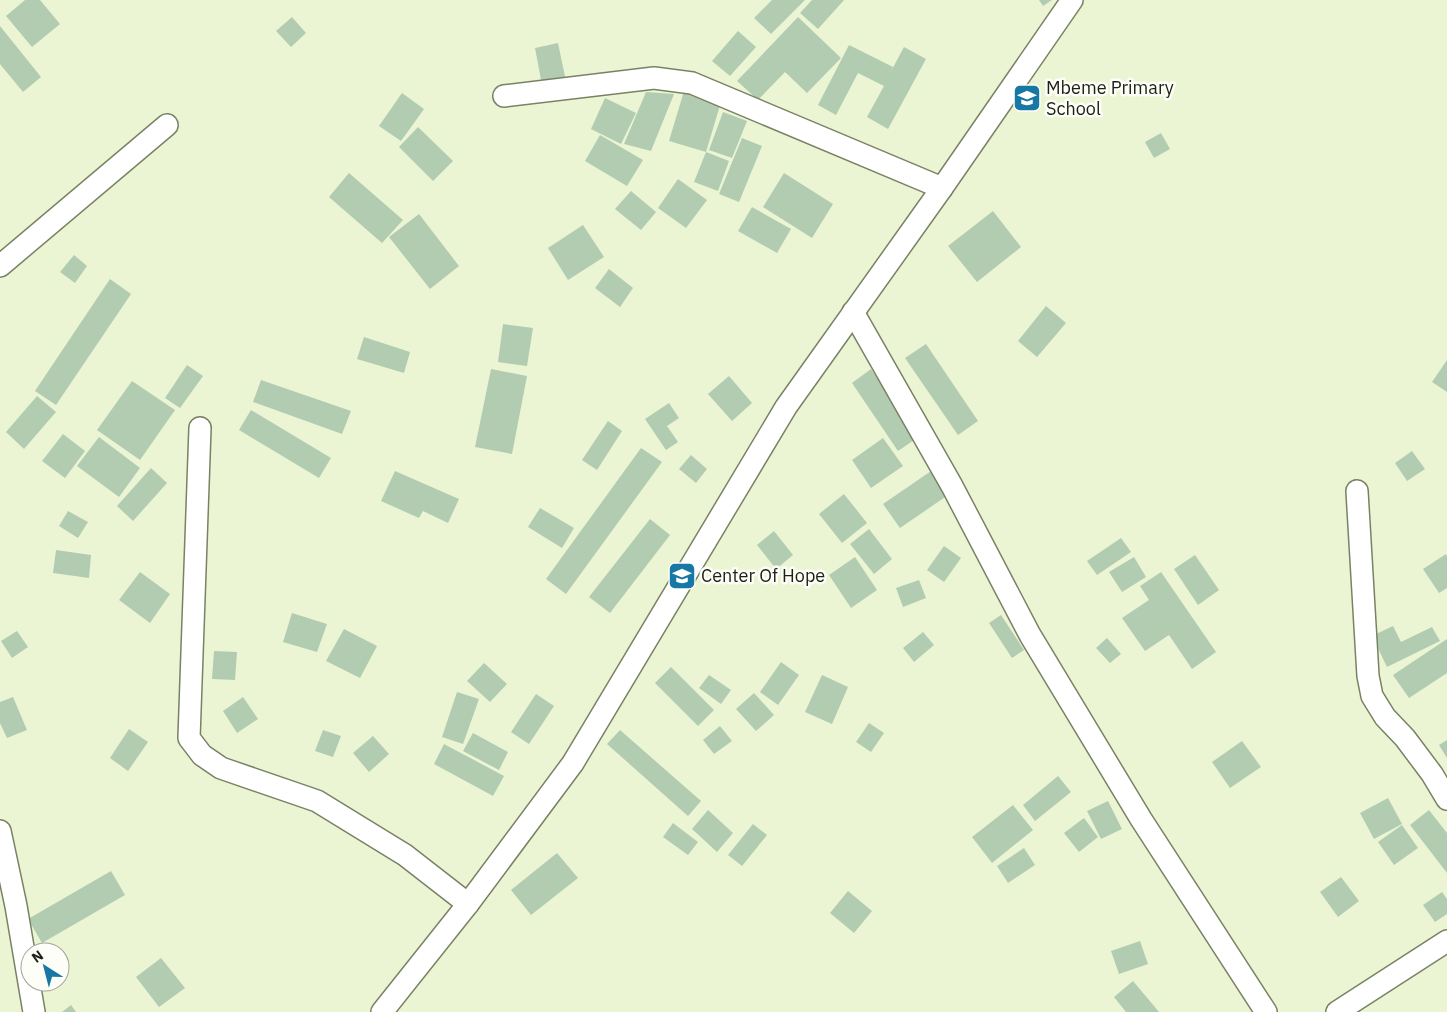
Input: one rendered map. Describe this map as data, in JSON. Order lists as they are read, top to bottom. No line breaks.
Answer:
{"places":{"school or university":["Mbeme Primary School","Center Of Hope"]},"north":"top left"}
